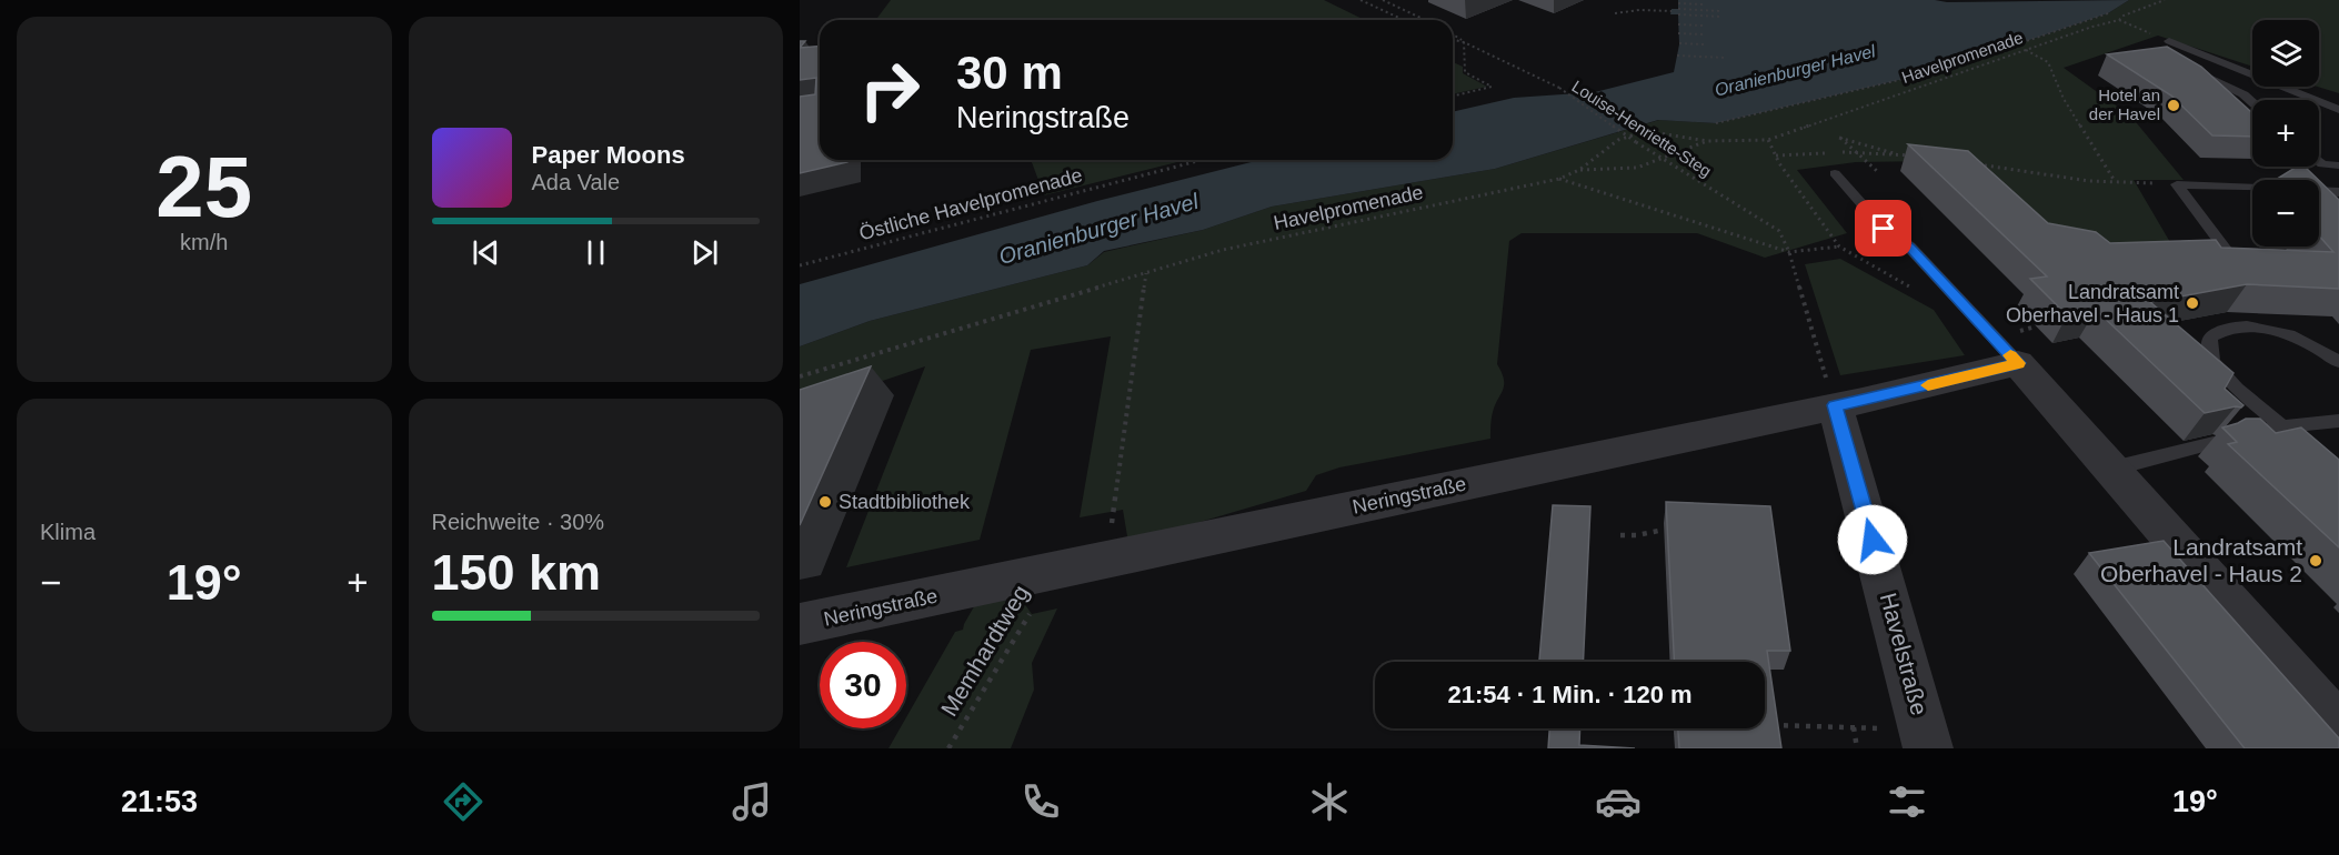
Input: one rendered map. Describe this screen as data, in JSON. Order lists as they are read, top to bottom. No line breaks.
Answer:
{"streets":{"street":["Neringstraße","Havelstraße"],"path":["Havelpromenade","Louise-Henriette-Steg","Östliche Havelpromenade","Memhardtweg"]},"crossings":[["Louise-Henriette-Steg","Neringstraße"],["Louise-Henriette-Steg","Havelstraße"],["Neringstraße","Memhardtweg"],["Neringstraße","Havelstraße"]],"water":["Oranienburger Havel"],"places":["Hotel an der Havel","Landratsamt Oberhavel - Haus 1","Stadtbibliothek","Landratsamt Oberhavel - Haus 2"],"page":{"tile":[["25","km/h"],"Klima",["Reichweite · 30%","150 km"]],"map_buttons":["+","−"],"turn":["30 m","Neringstraße"],"song":["Paper Moons","Ada Vale"],"heat":["−","19°","+"],"limit":"30","trip":"21:54 · 1 Min. · 120 m","tabs":["21:53","19°"]}}
